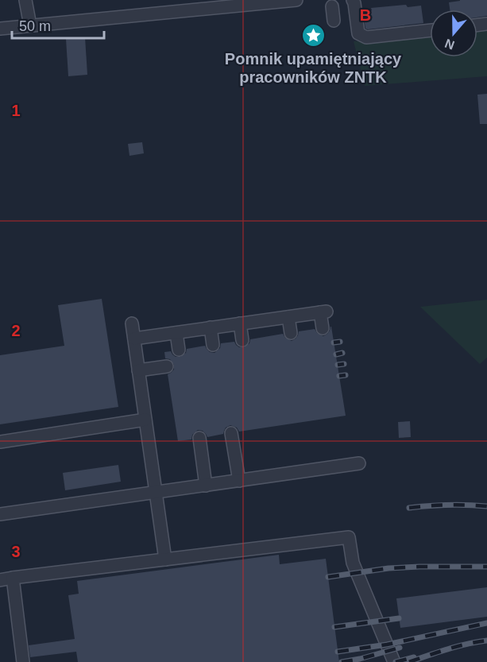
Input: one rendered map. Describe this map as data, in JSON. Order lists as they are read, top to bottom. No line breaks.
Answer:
{"places":{"place":["Pomnik upamiętniający pracowników ZNTK"]},"scale_bar":"50 m","north":"bottom","grid":{"columns":["B"],"rows":["1","2","3"]}}
